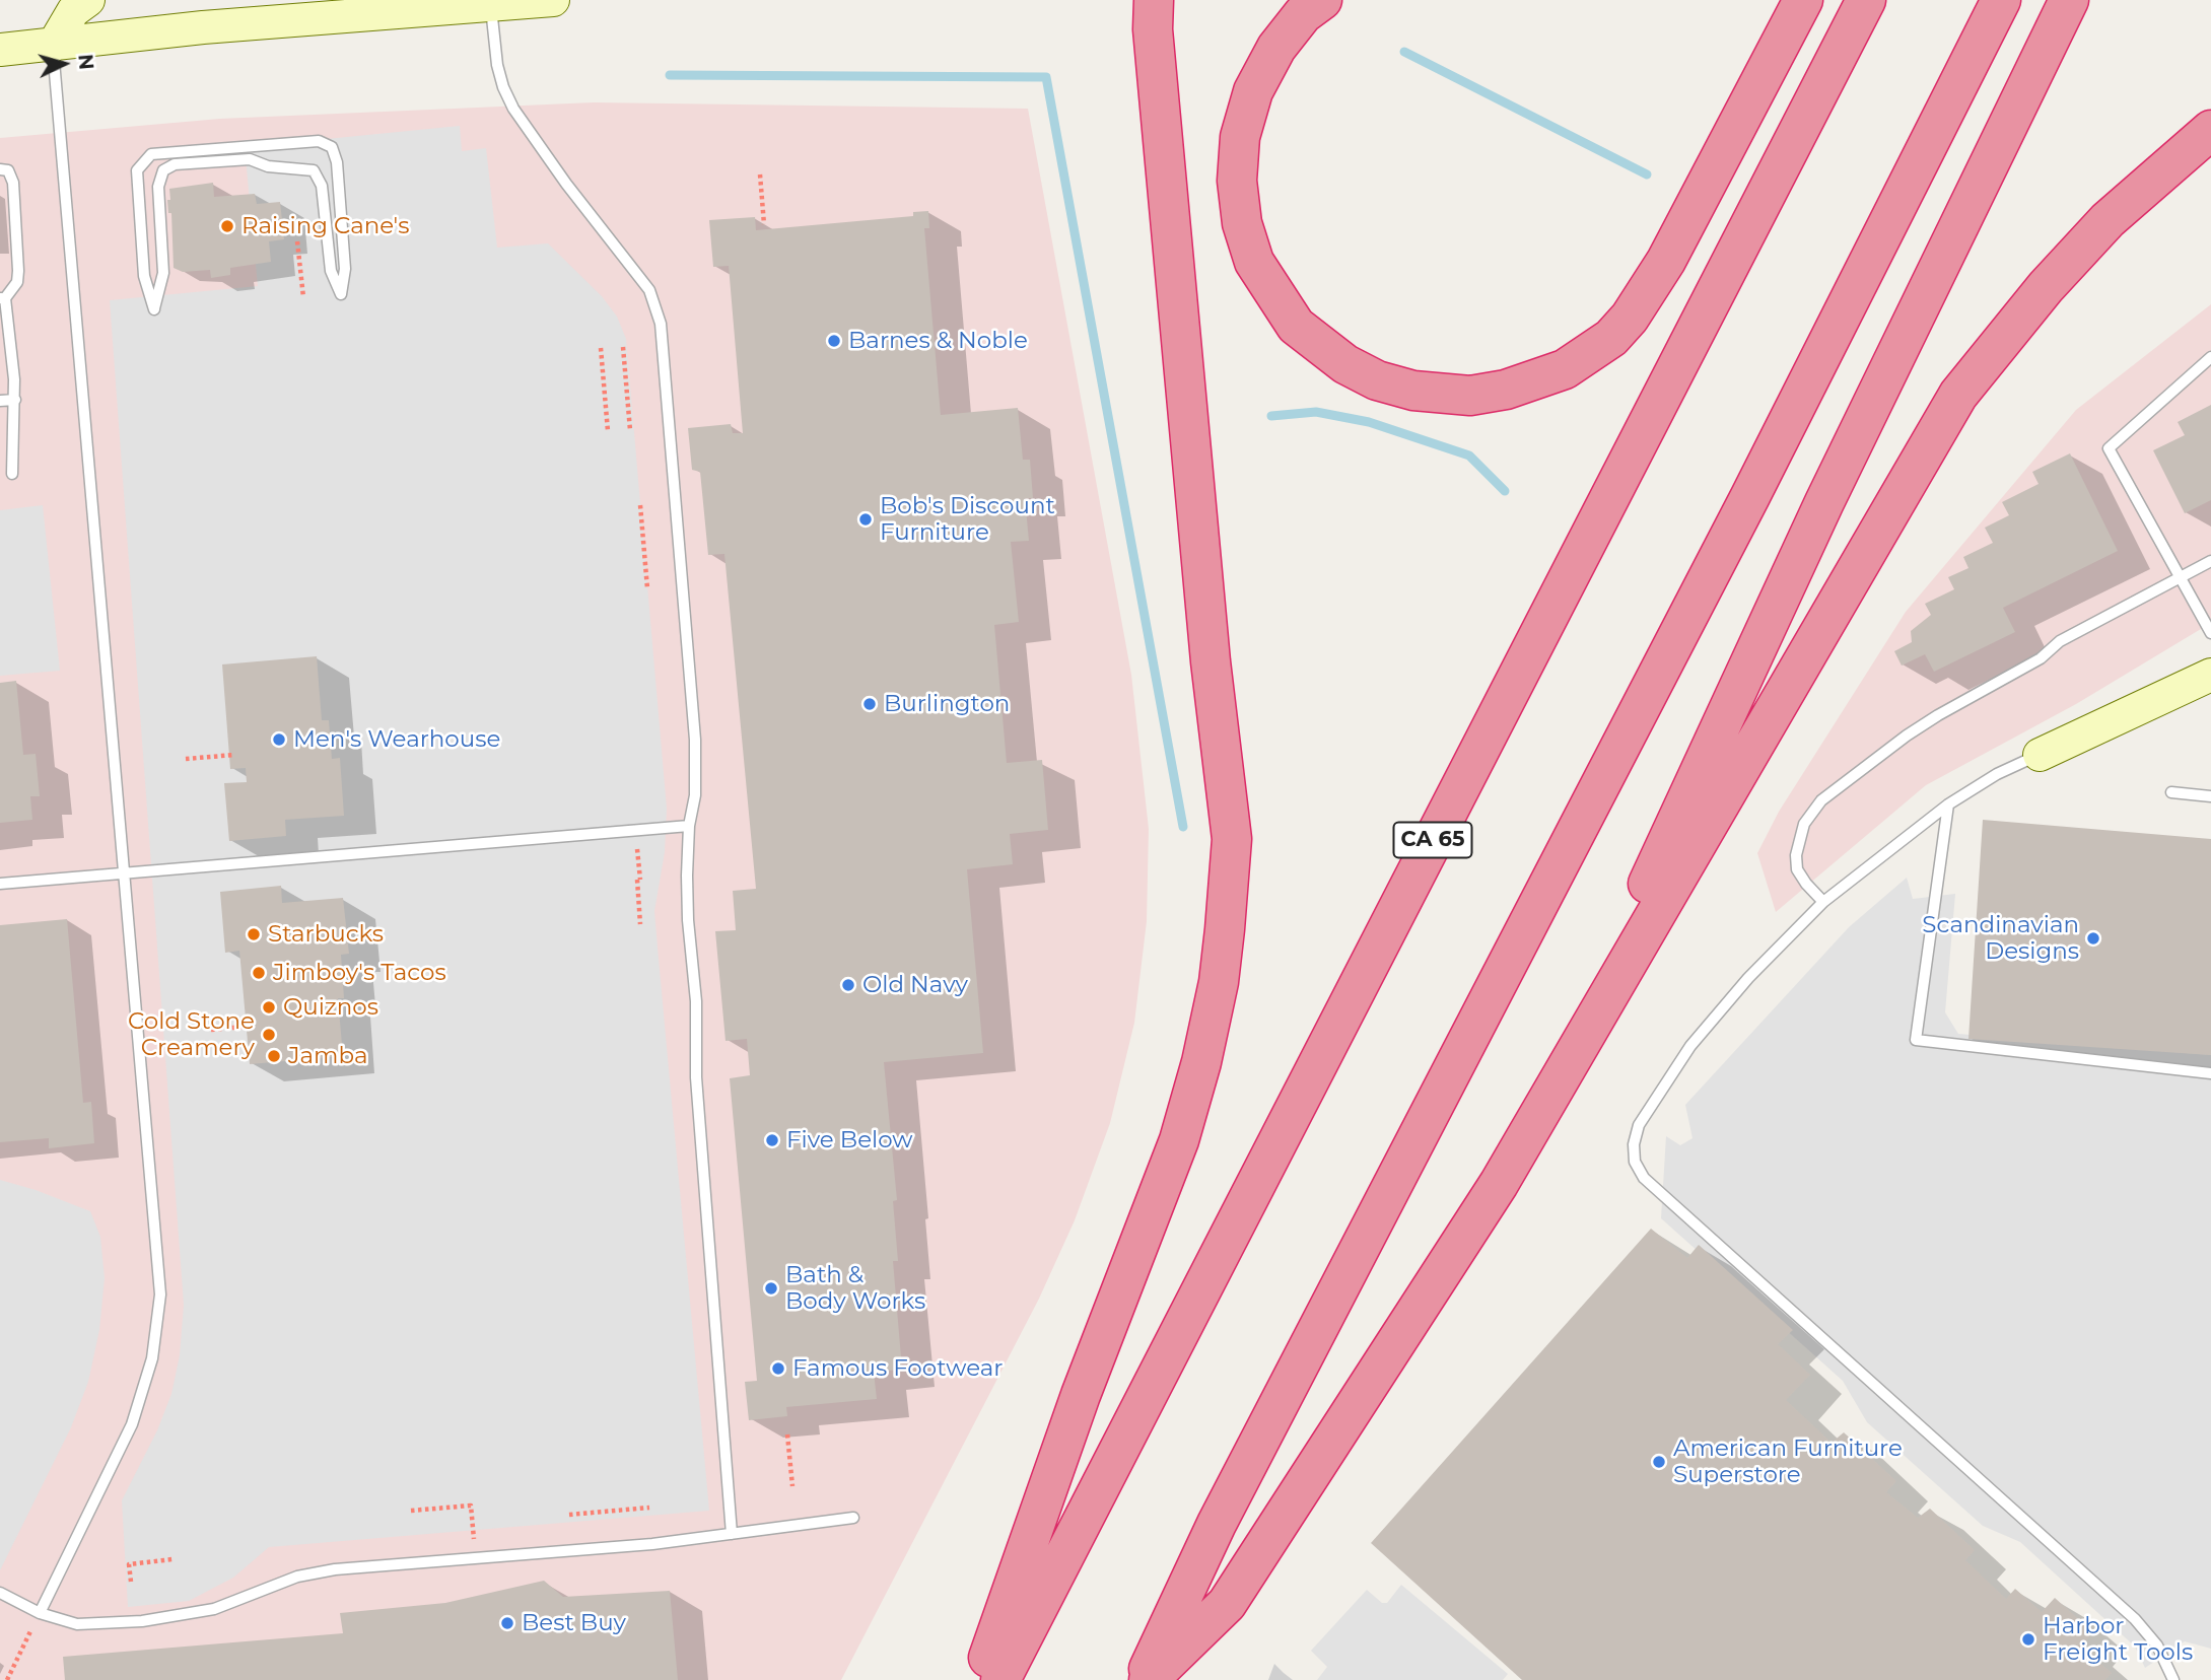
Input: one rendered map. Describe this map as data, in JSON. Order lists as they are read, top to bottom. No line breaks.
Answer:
{"streets":{"highway":["CA 65"]},"places":["Raising Cane's","Barnes & Noble","Bob's Discount Furniture","Burlington","Men's Wearhouse","Starbucks","Scandinavian Designs","Jimboy's Tacos","Old Navy","Quiznos","Cold Stone Creamery","Jamba","Five Below","Bath & Body Works","Famous Footwear","American Furniture Superstore","Best Buy","Harbor Freight Tools"],"north":"right"}
